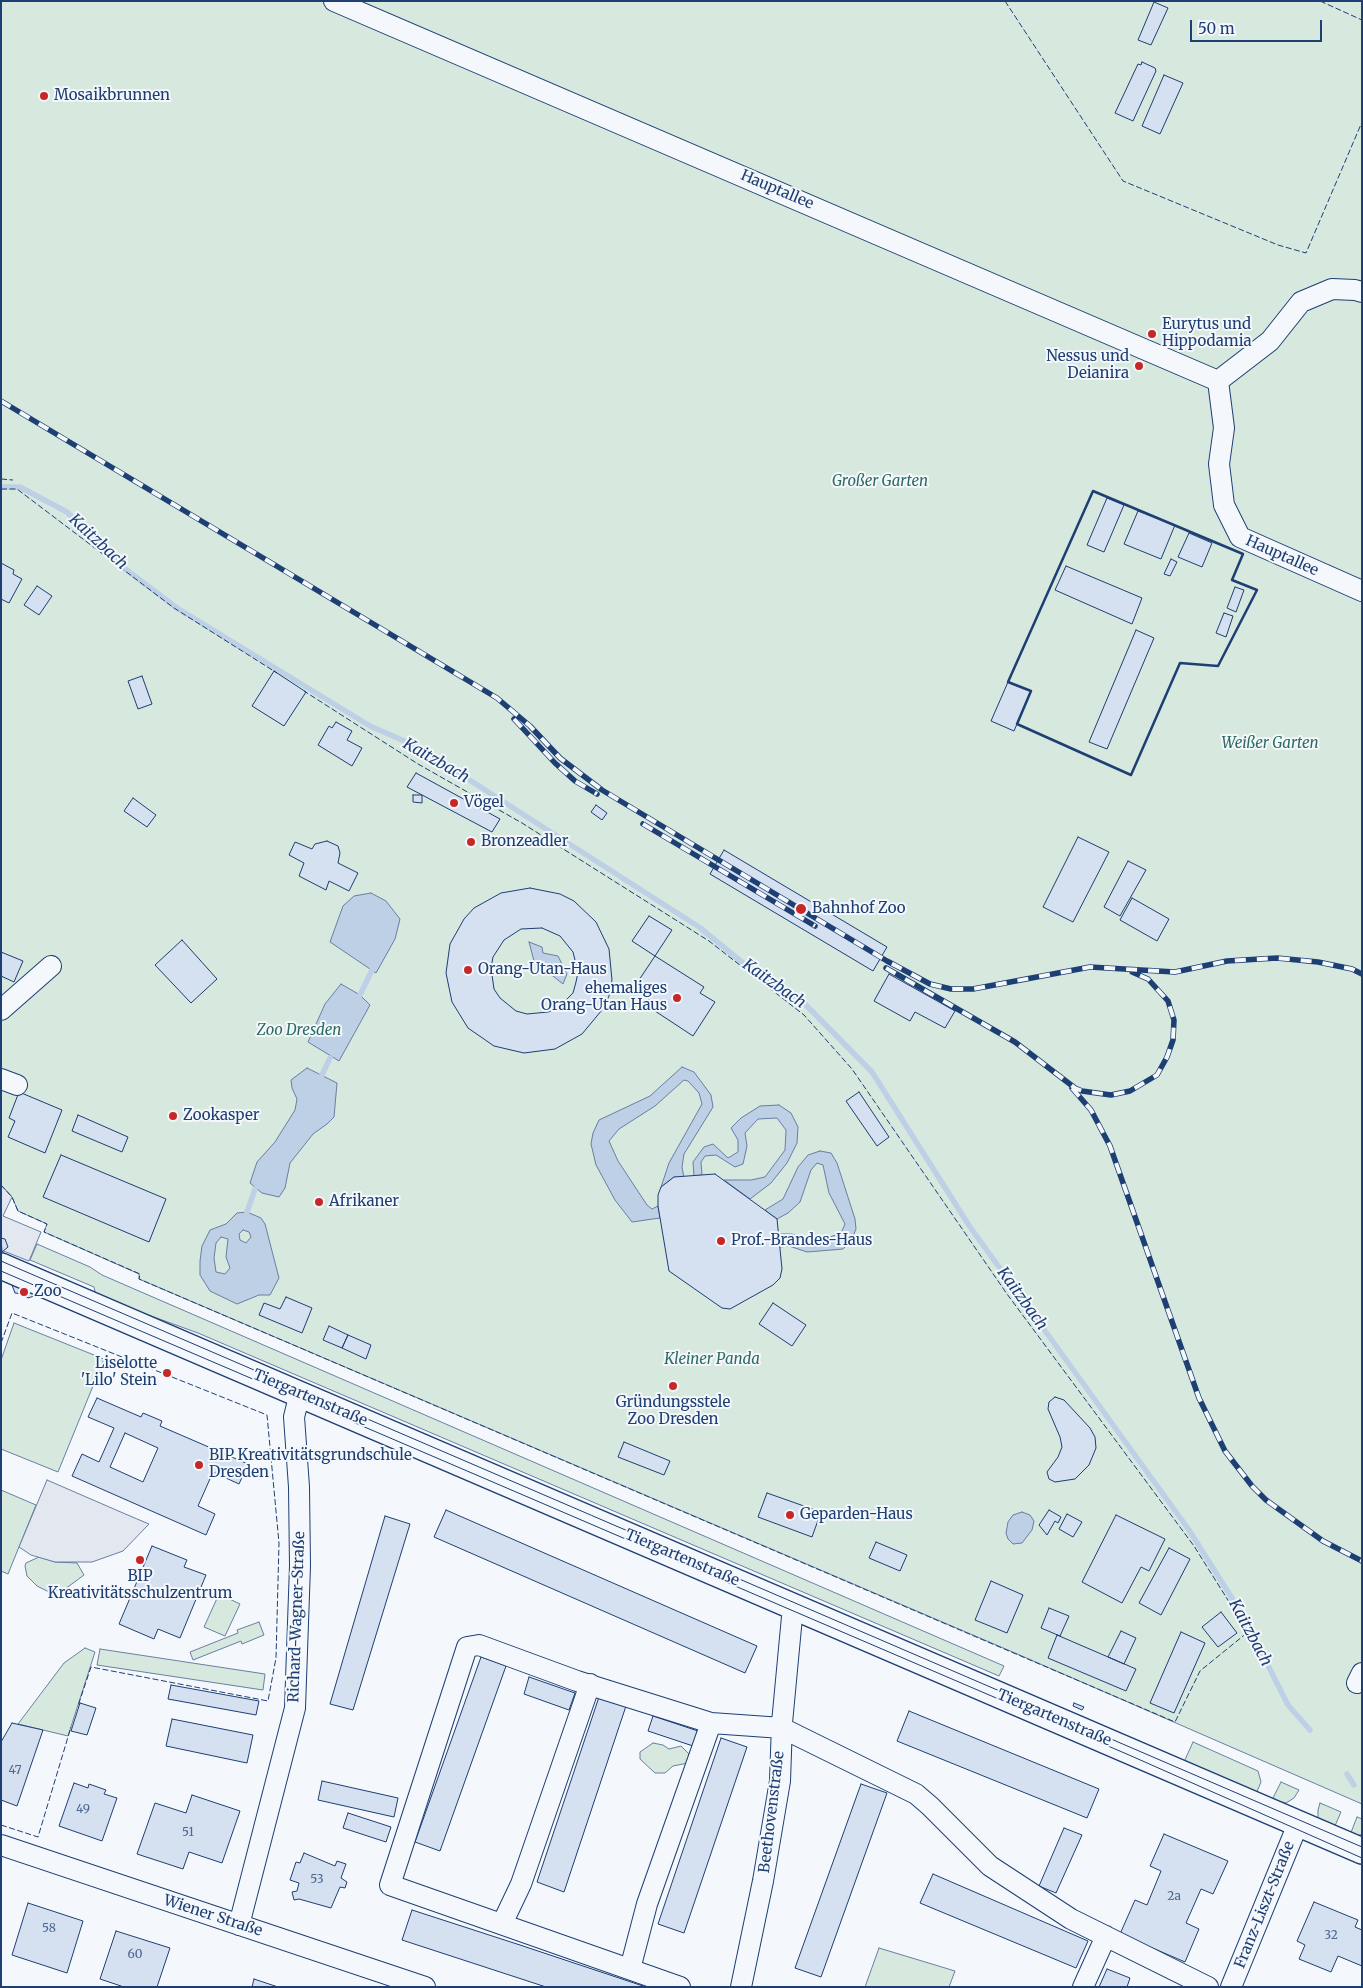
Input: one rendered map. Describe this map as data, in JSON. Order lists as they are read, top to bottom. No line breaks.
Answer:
{"streets":{"main road":["Tiergartenstraße"],"street":["Hauptallee","Richard-Wagner-Straße","Beethovenstraße","Franz-Liszt-Straße","Wiener Straße"]},"crossings":[["Tiergartenstraße","Richard-Wagner-Straße"],["Tiergartenstraße","Beethovenstraße"],["Tiergartenstraße","Franz-Liszt-Straße"],["Richard-Wagner-Straße","Wiener Straße"]],"water":["Kaitzbach"],"parks":["Großer Garten","Weißer Garten","Zoo Dresden","Kleiner Panda"],"places":["Mosaikbrunnen","Eurytus und Hippodamia","Nessus und Deianira","Vögel","Bronzeadler","Bahnhof Zoo","Orang-Utan-Haus","ehemaliges Orang-Utan Haus","Zookasper","Afrikaner","Prof.-Brandes-Haus","Zoo","Liselotte 'Lilo' Stein","Gründungsstele Zoo Dresden","BIP Kreativitätsgrundschule Dresden","Geparden-Haus","BIP Kreativitätsschulzentrum"],"house_numbers":["47","49","51","53","2a","58","32","60"],"scale_bar":"50 m"}
